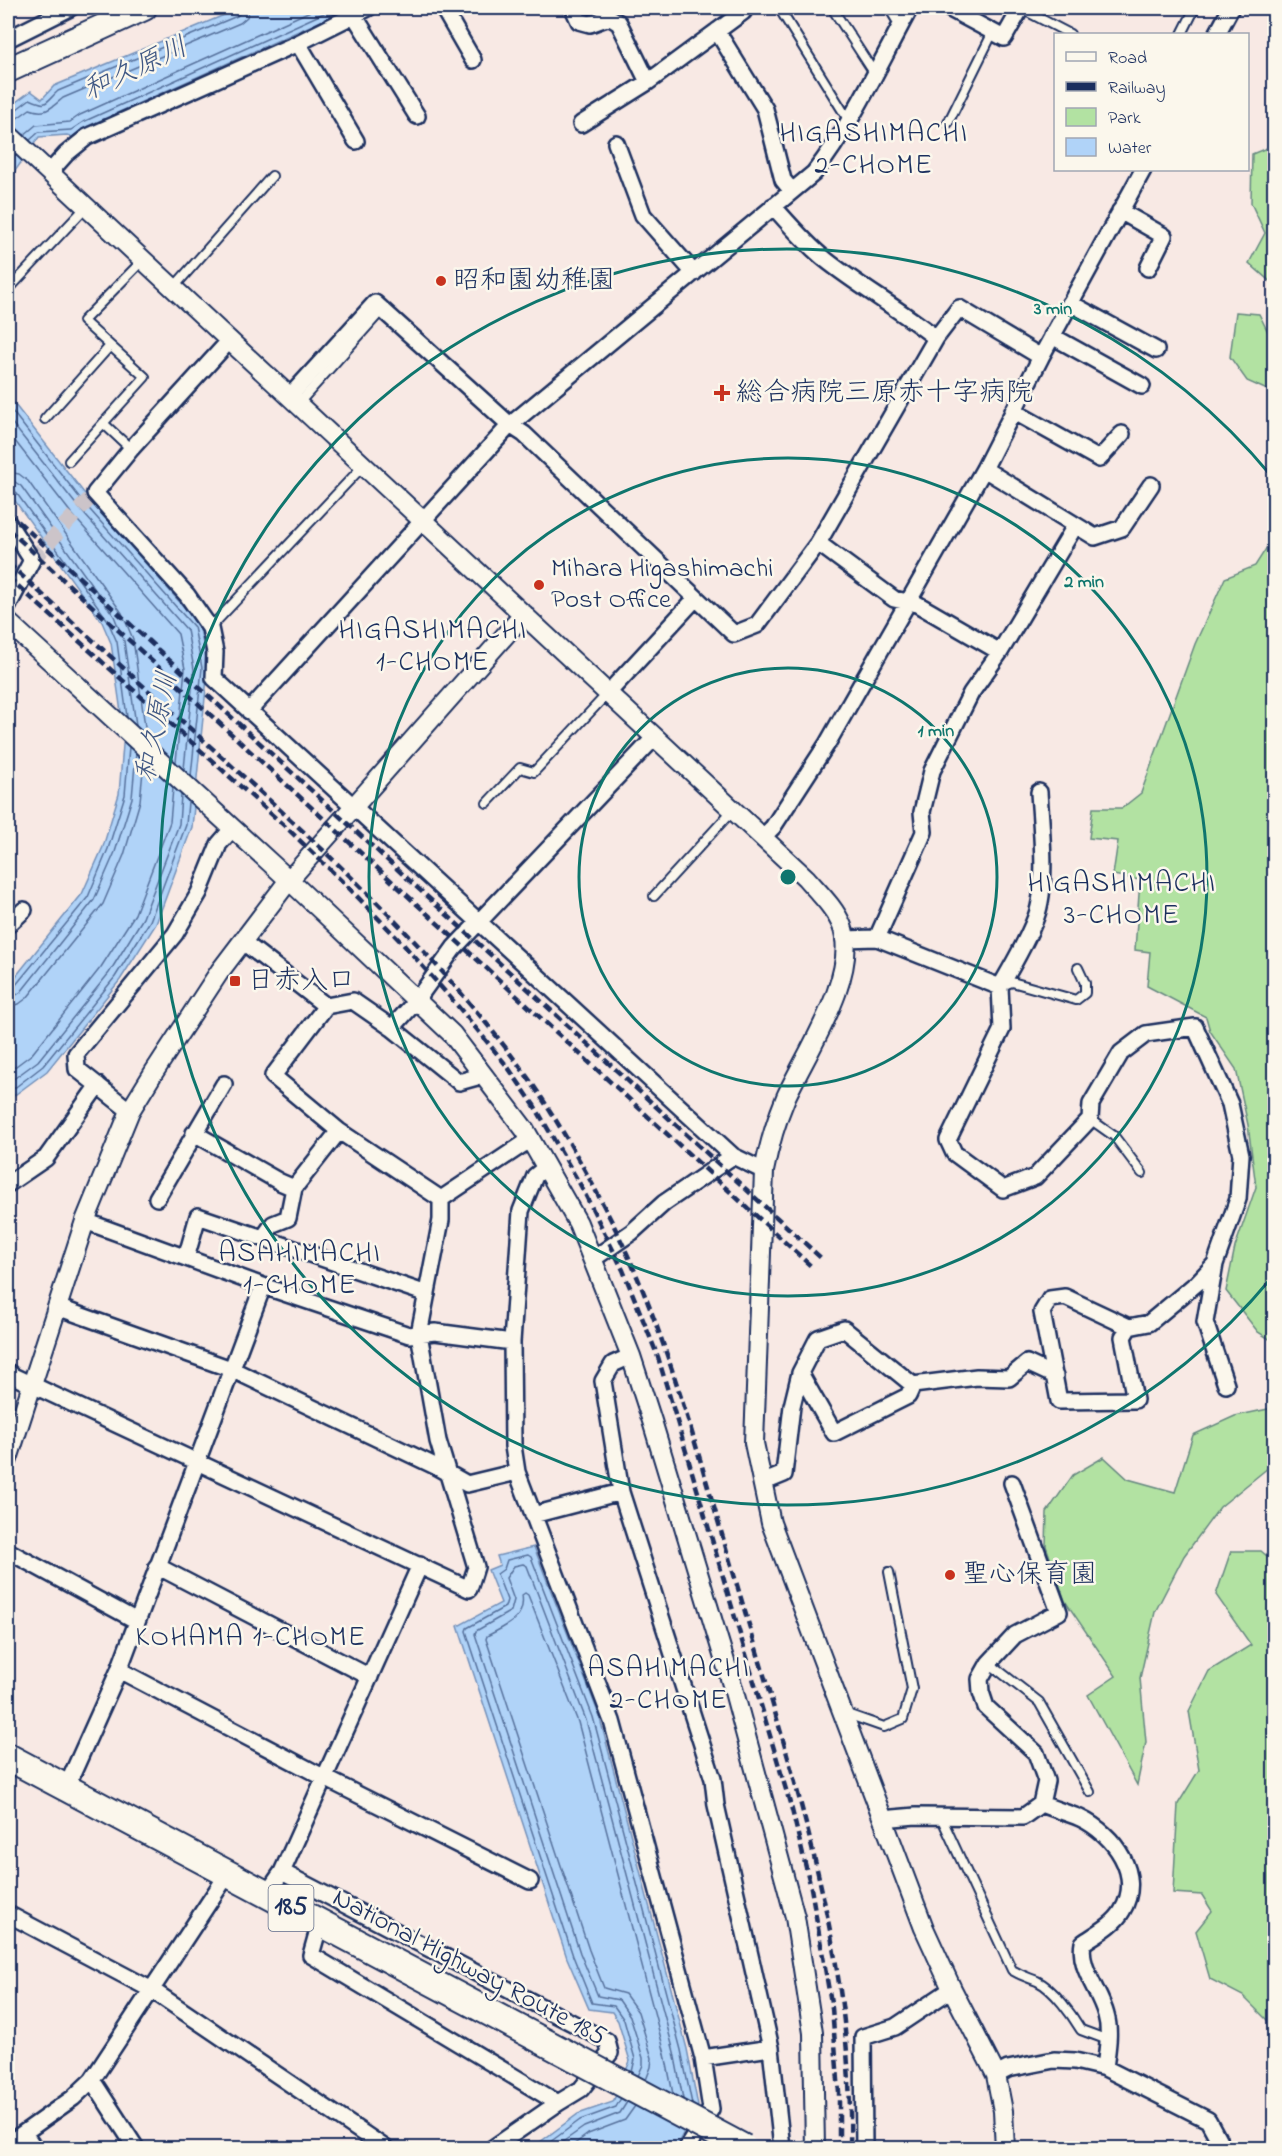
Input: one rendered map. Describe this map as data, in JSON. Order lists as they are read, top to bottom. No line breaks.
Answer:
{"streets":{"highway":["185","National Highway Route 185"]},"districts":["HIGASHIMACHI 2-CHOME","HIGASHIMACHI 1-CHOME","HIGASHIMACHI 3-CHOME","ASAHIMACHI 1-CHOME","KOHAMA 1-CHOME","ASAHIMACHI 2-CHOME"],"water":["和久原川"],"places":{"other":["昭和園幼稚園","Mihara Higashimachi Post Office","聖心保育園"],"health":["総合病院三原赤十字病院"],"transit":["日赤入口"]},"legend":["Road","Railway","Park","Water"],"rings":["3 min","2 min","1 min"]}
